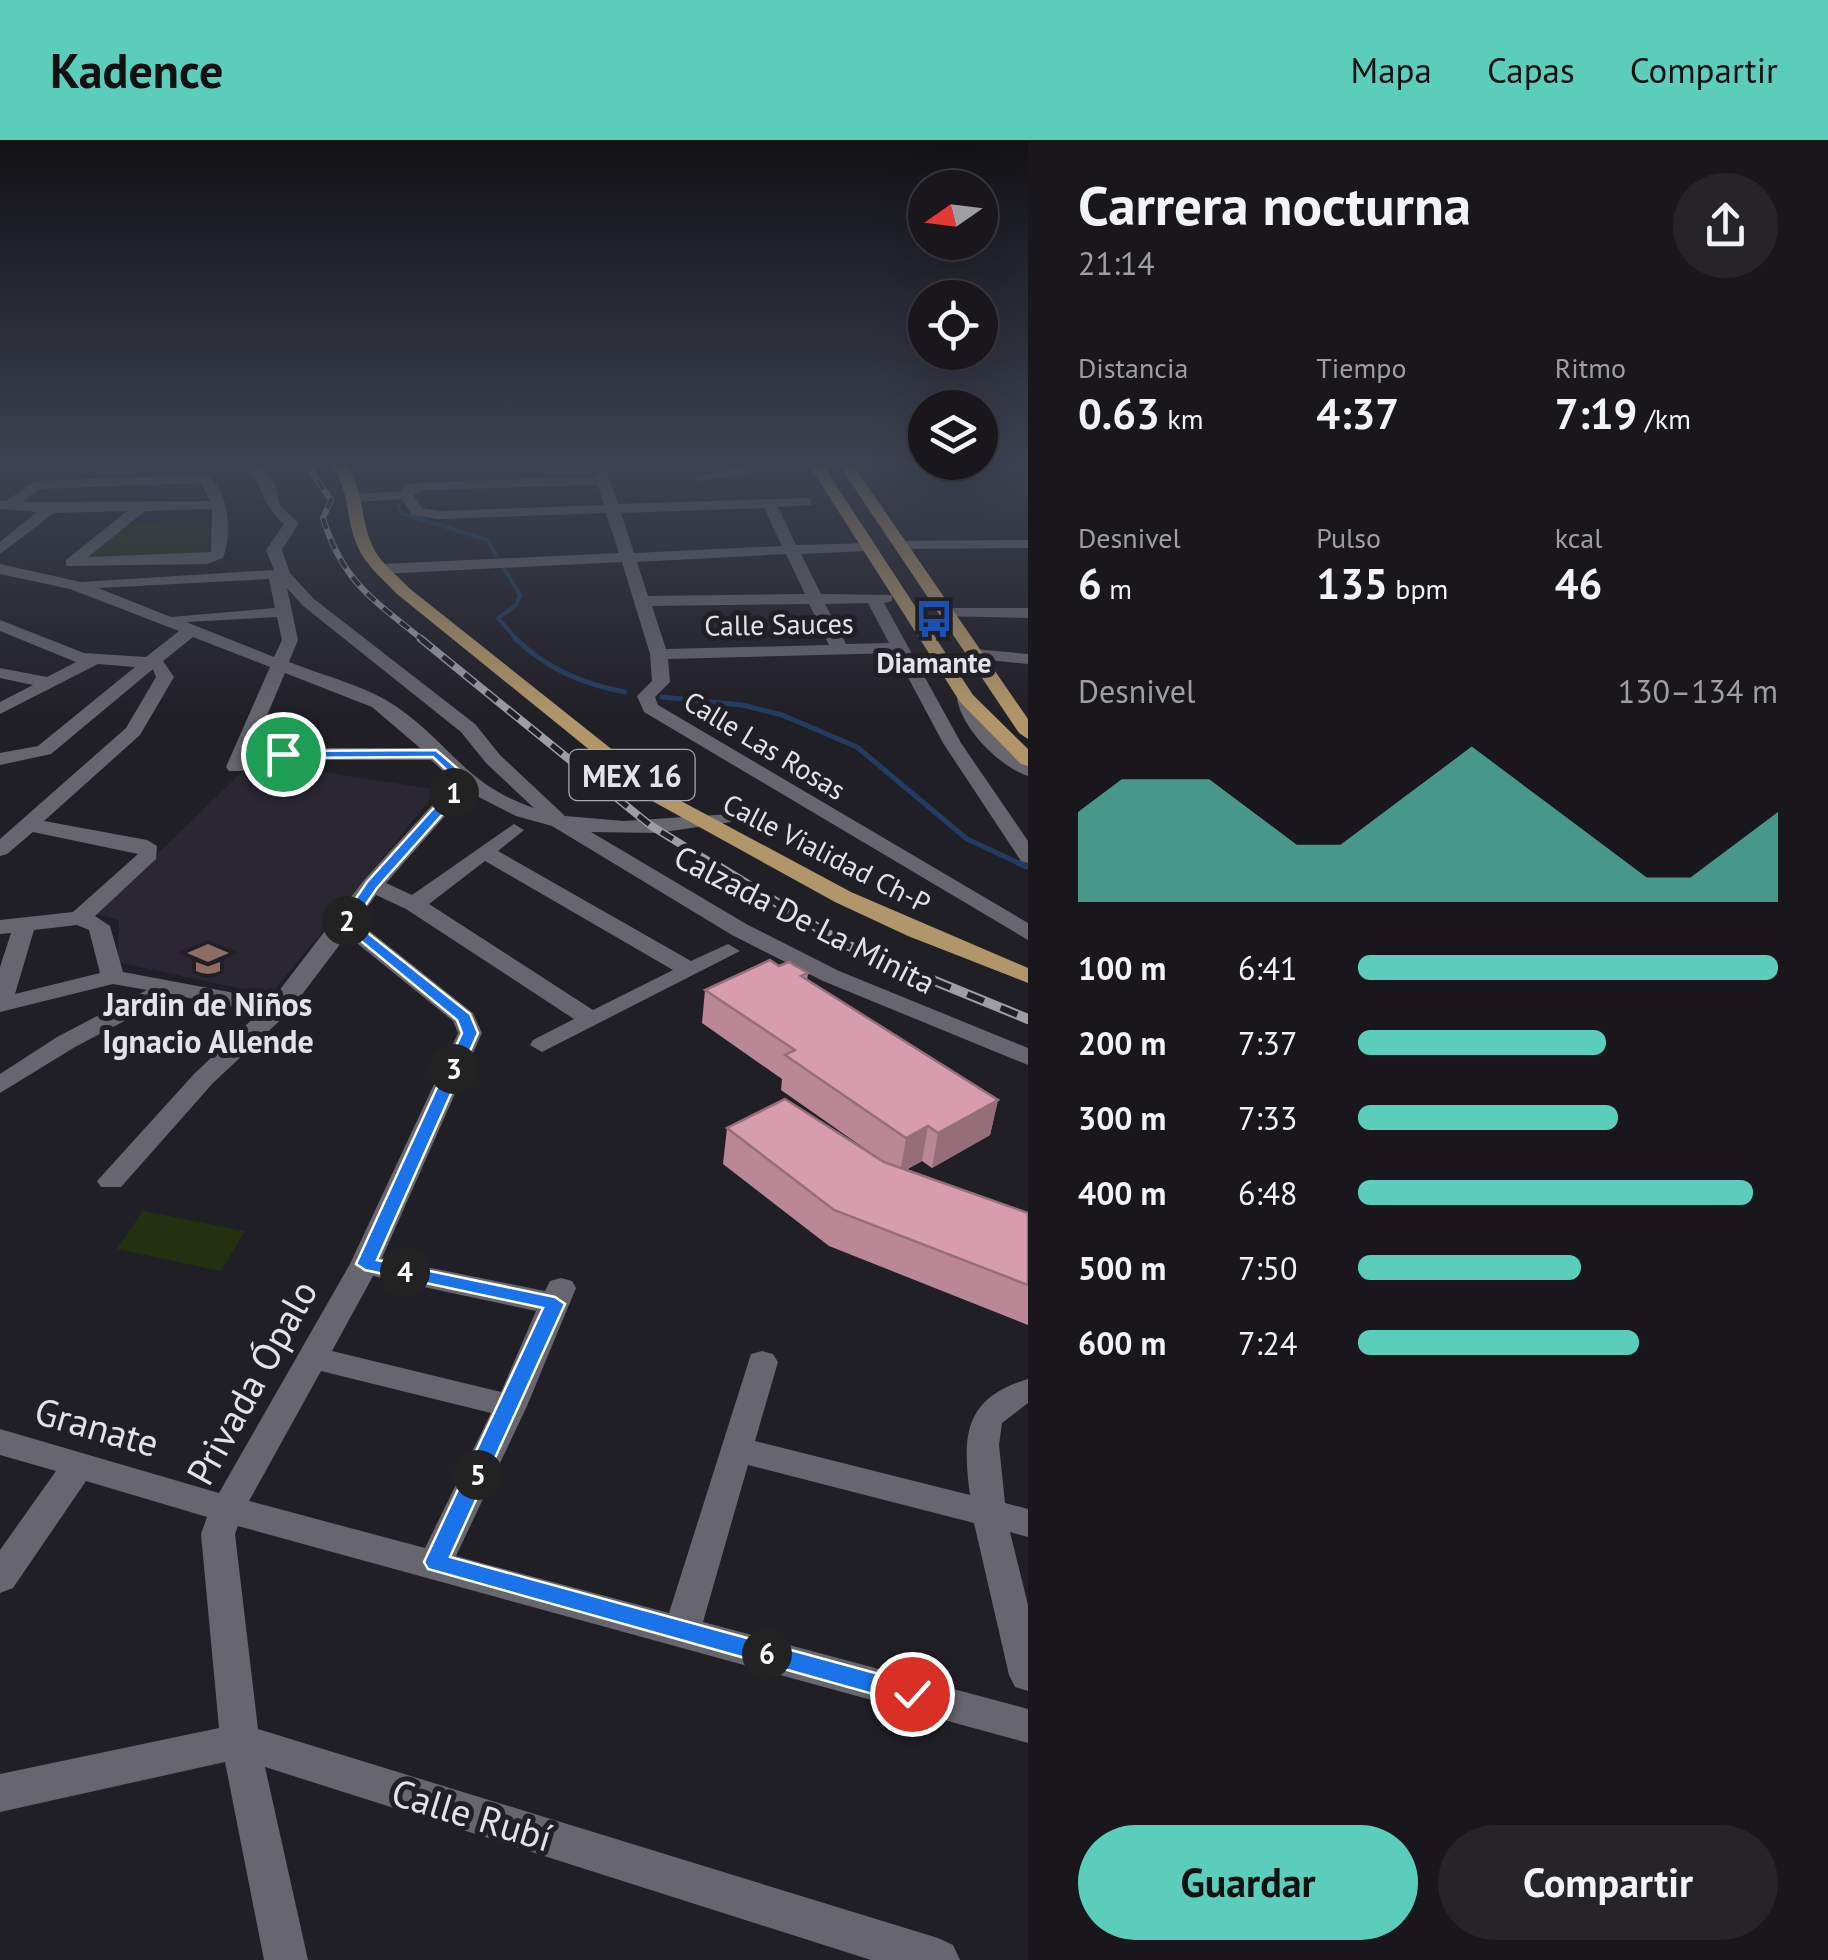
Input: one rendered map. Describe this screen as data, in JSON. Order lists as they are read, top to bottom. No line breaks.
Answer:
{"streets":{"main road":["MEX 16","Calle Vialidad Ch-P"],"street":["Calle Sauces","Calle Las Rosas","Calzada De La Minita","Privada Ópalo","Granate","Calle Rubí"]},"crossings":[["Calle Sauces","Calle Las Rosas"],["Calle Vialidad Ch-P","Calzada De La Minita"],["Privada Ópalo","Granate"],["Privada Ópalo","Calle Rubí"]],"places":{"bus stop":["Diamante"],"school or university":["Jardin de Niños Ignacio Allende"]},"north":"left","page":{"header":"Kadence","nav":["Mapa","Capas","Compartir"],"heading":["Carrera nocturna","21:14"],"stats":[["Distancia","0.63 km"],["Tiempo","4:37"],["Ritmo","7:19 /km"],["Desnivel","6 m"],["Pulso","135 bpm"],["kcal","46"]],"chart":["Desnivel","130–134 m"],"pins":["1","2","3","4","5","6"],"list":[{"name":"100 m","note":"6:41"},{"name":"200 m","note":"7:37"},{"name":"300 m","note":"7:33"},{"name":"400 m","note":"6:48"},{"name":"500 m","note":"7:50"},{"name":"600 m","note":"7:24"}],"buttons":["Guardar","Compartir"]}}
